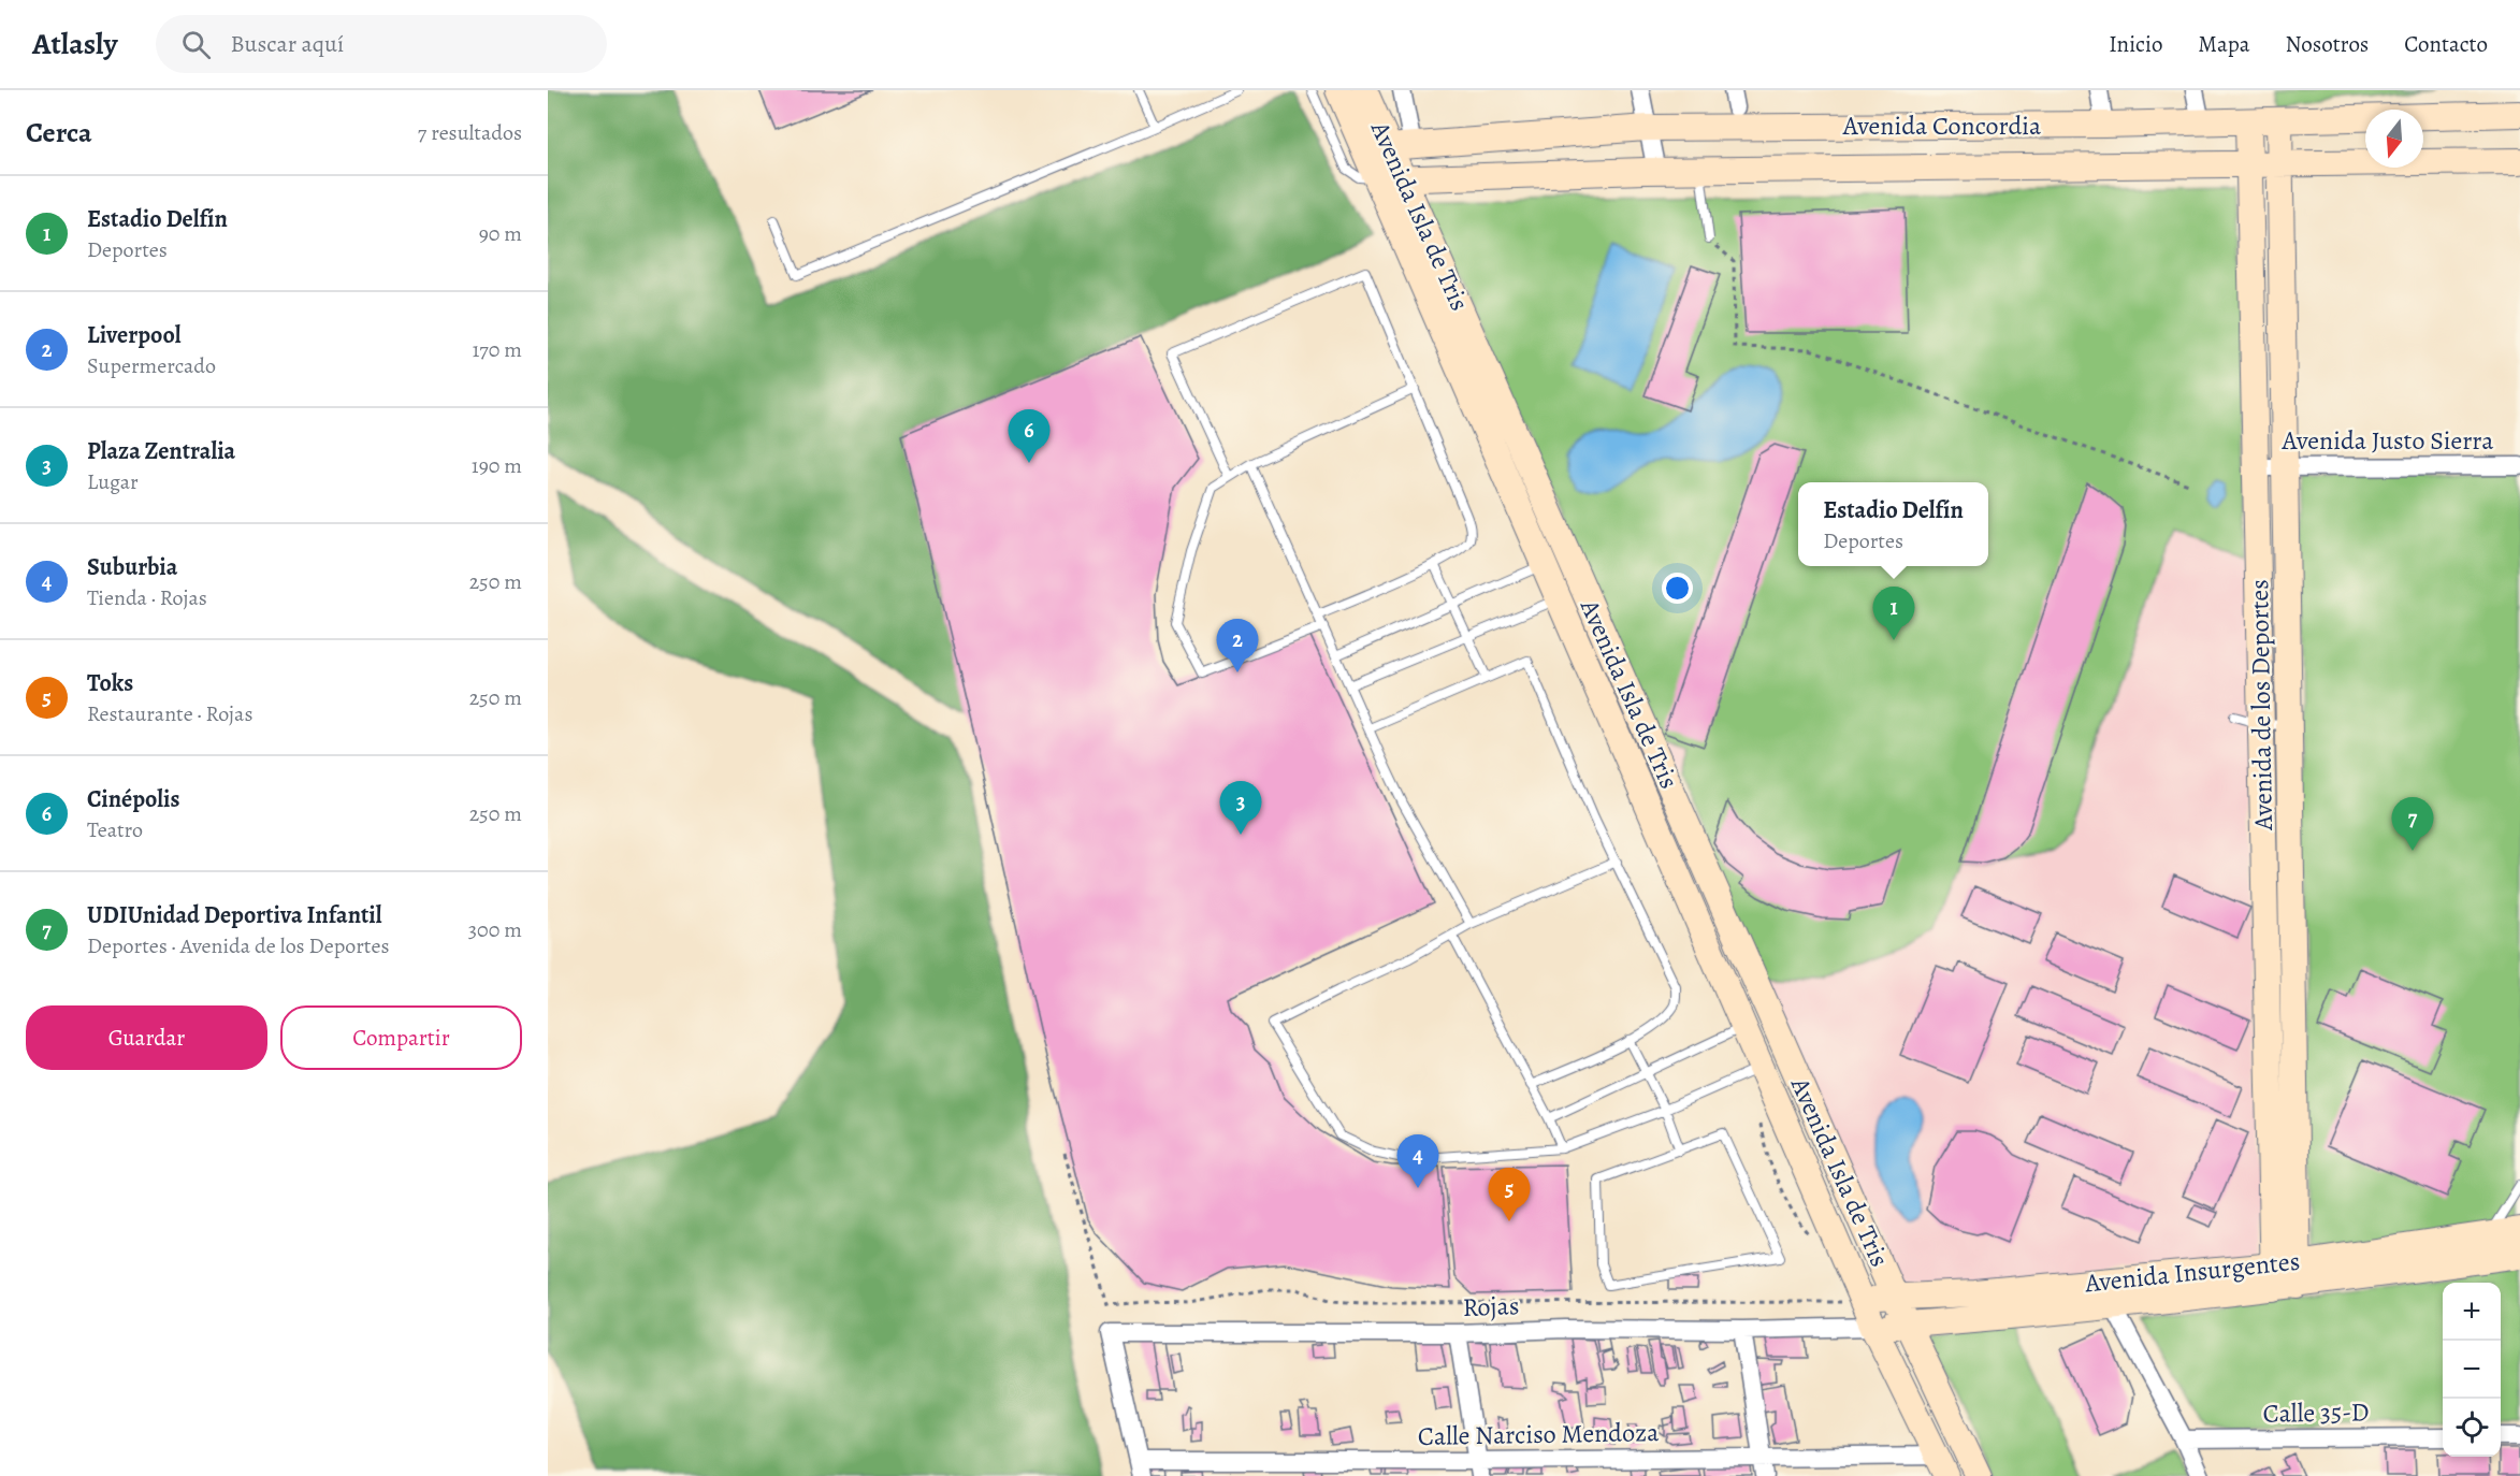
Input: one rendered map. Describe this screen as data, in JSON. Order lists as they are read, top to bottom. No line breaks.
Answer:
{"streets":{"street":["Avenida Concordia","Avenida Isla de Tris","Avenida Justo Sierra","Avenida de los Deportes","Avenida Insurgentes","Rojas","Calle 35-D","Calle Narciso Mendoza"]},"crossings":[["Avenida Concordia","Avenida Isla de Tris"],["Avenida Concordia","Avenida de los Deportes"],["Avenida Isla de Tris","Avenida Insurgentes"],["Avenida Isla de Tris","Rojas"],["Avenida Isla de Tris","Calle Narciso Mendoza"],["Avenida Justo Sierra","Avenida de los Deportes"],["Avenida de los Deportes","Avenida Insurgentes"],["Avenida Insurgentes","Rojas"],["Rojas","Calle Narciso Mendoza"]],"north":"bottom","page":{"header":"Atlasly","search":"Buscar aquí","nav":["Inicio","Mapa","Nosotros","Contacto"],"heading":["Cerca","7 resultados"],"list":[{"mark":"1","name":"Estadio Delfín","note":"Deportes","value":"90 m"},{"mark":"2","name":"Liverpool","note":"Supermercado","value":"170 m"},{"mark":"3","name":"Plaza Zentralia","note":"Lugar","value":"190 m"},{"mark":"4","name":"Suburbia","note":"Tienda · Rojas","value":"250 m"},{"mark":"5","name":"Toks","note":"Restaurante · Rojas","value":"250 m"},{"mark":"6","name":"Cinépolis","note":"Teatro","value":"250 m"},{"mark":"7","name":"UDIUnidad Deportiva Infantil","note":"Deportes · Avenida de los Deportes","value":"300 m"}],"pins":["6","1","2","3","7","4","5"],"popup":["Estadio Delfín","Deportes"],"buttons":["Guardar","Compartir"],"map_buttons":["+","−"]}}
